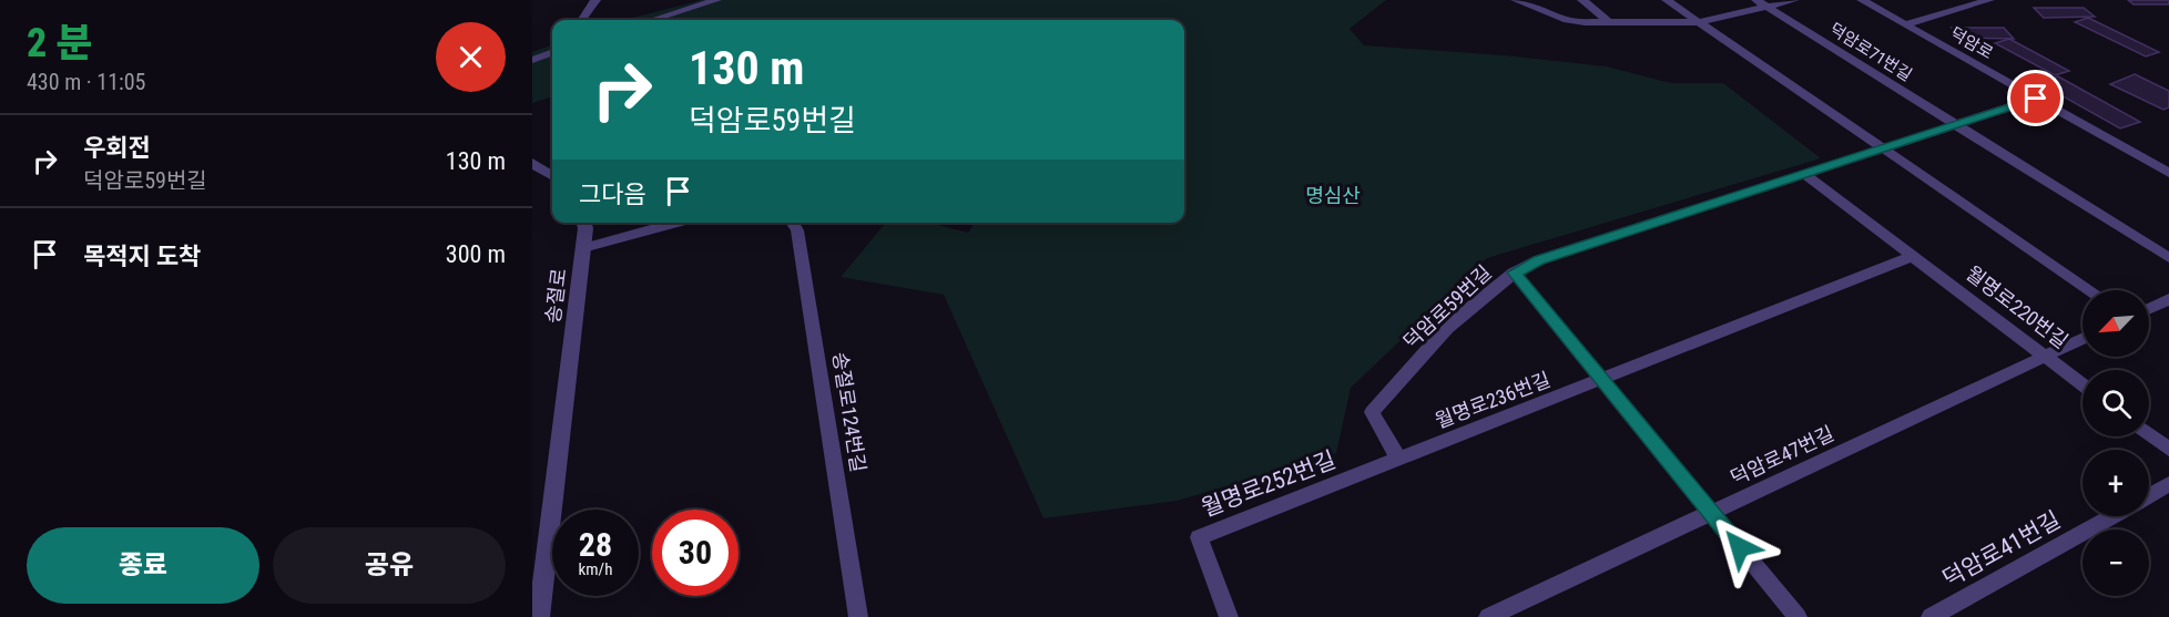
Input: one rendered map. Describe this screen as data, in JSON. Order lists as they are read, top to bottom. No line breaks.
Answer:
{"streets":{"street":["덕암로","덕암로71번길","송절로","덕암로59번길","월명로220번길","월명로236번길","송절로124번길","덕암로47번길","월명로252번길","덕암로41번길"]},"crossings":[["덕암로","덕암로59번길"],["덕암로71번길","덕암로59번길"],["덕암로59번길","월명로220번길"],["덕암로59번길","월명로236번길"],["덕암로59번길","월명로252번길"],["월명로220번길","월명로236번길"],["월명로220번길","덕암로47번길"],["월명로236번길","월명로252번길"]],"parks":["명심산"],"north":"bottom left","page":{"heading":["2 분","430 m · 11:05"],"turn":["130 m","덕암로59번길"],"list":[{"name":"우회전","note":"덕암로59번길","value":"130 m"},{"name":"목적지 도착","value":"300 m"}],"then":"그다음","map_buttons":["+","−"],"speed":"28 km/h","limit":"30","buttons":["종료","공유"]}}
